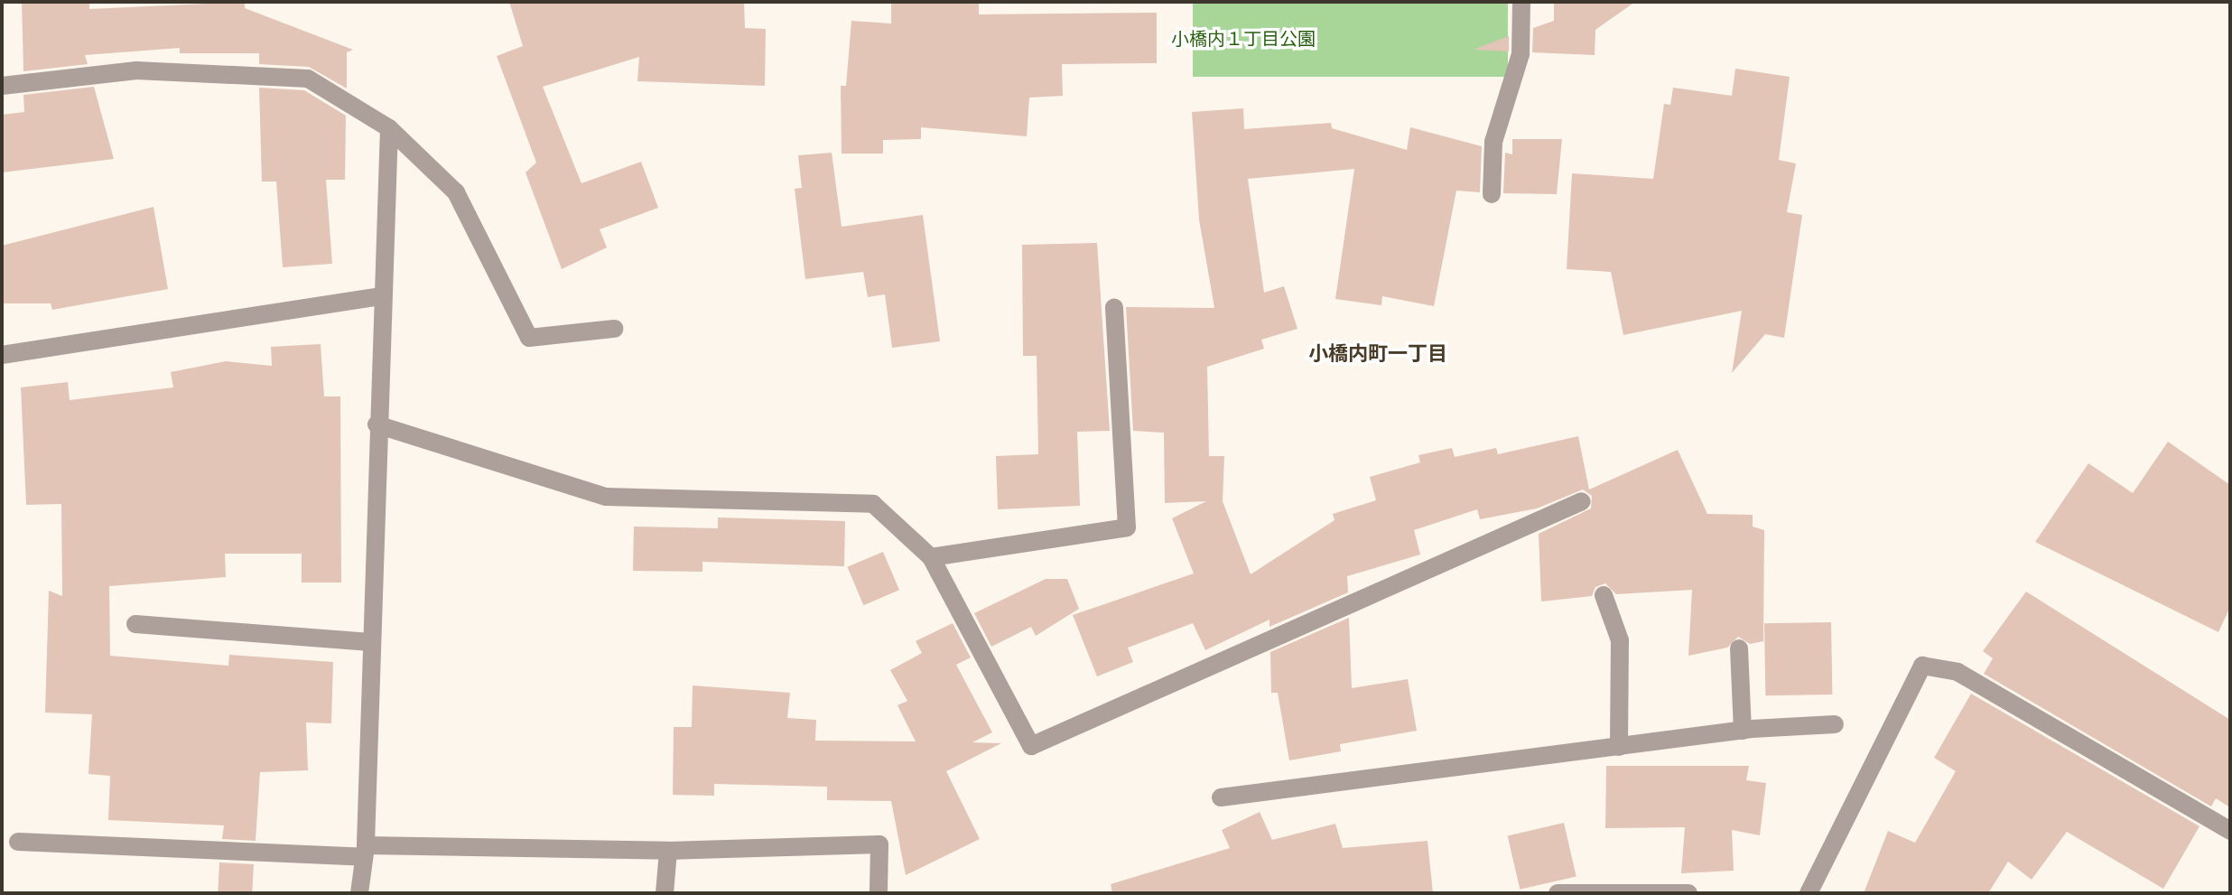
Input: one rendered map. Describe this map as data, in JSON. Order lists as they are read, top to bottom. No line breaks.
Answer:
{"districts":["小橋内町一丁目"],"parks":["小橋内１丁目公園"]}
